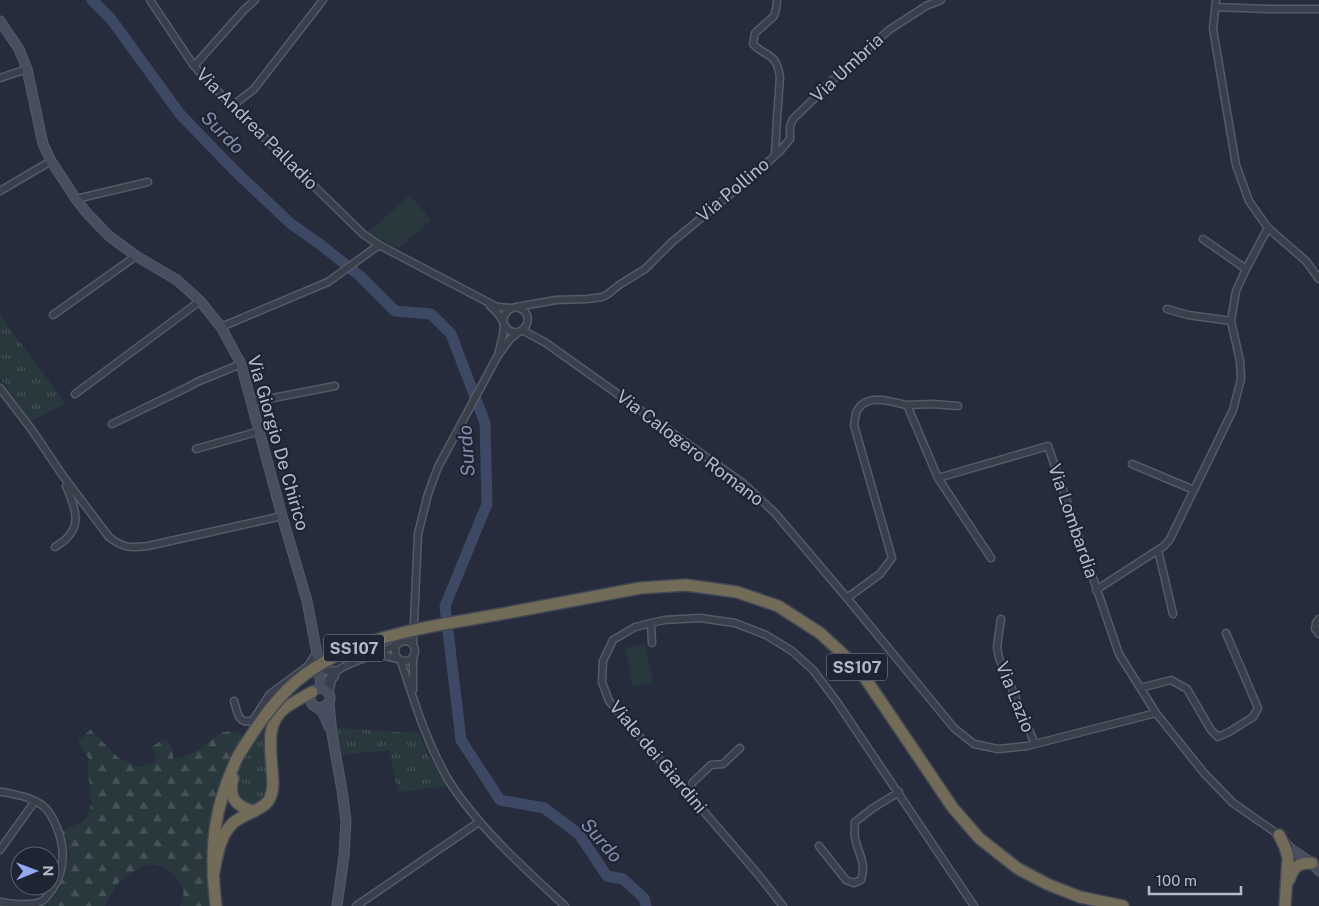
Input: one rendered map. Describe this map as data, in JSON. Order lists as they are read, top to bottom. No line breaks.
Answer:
{"streets":{"highway":["SS107"],"main road":["Via Giorgio De Chirico"],"street":["Via Umbria","Via Andrea Palladio","Via Pollino","Via Calogero Romano","Via Lombardia","Via Lazio","Viale dei Giardini"]},"crossings":[["Via Umbria","Via Pollino"],["Via Calogero Romano","Via Lazio"]],"water":["Surdo"],"scale_bar":"100 m","north":"right"}
